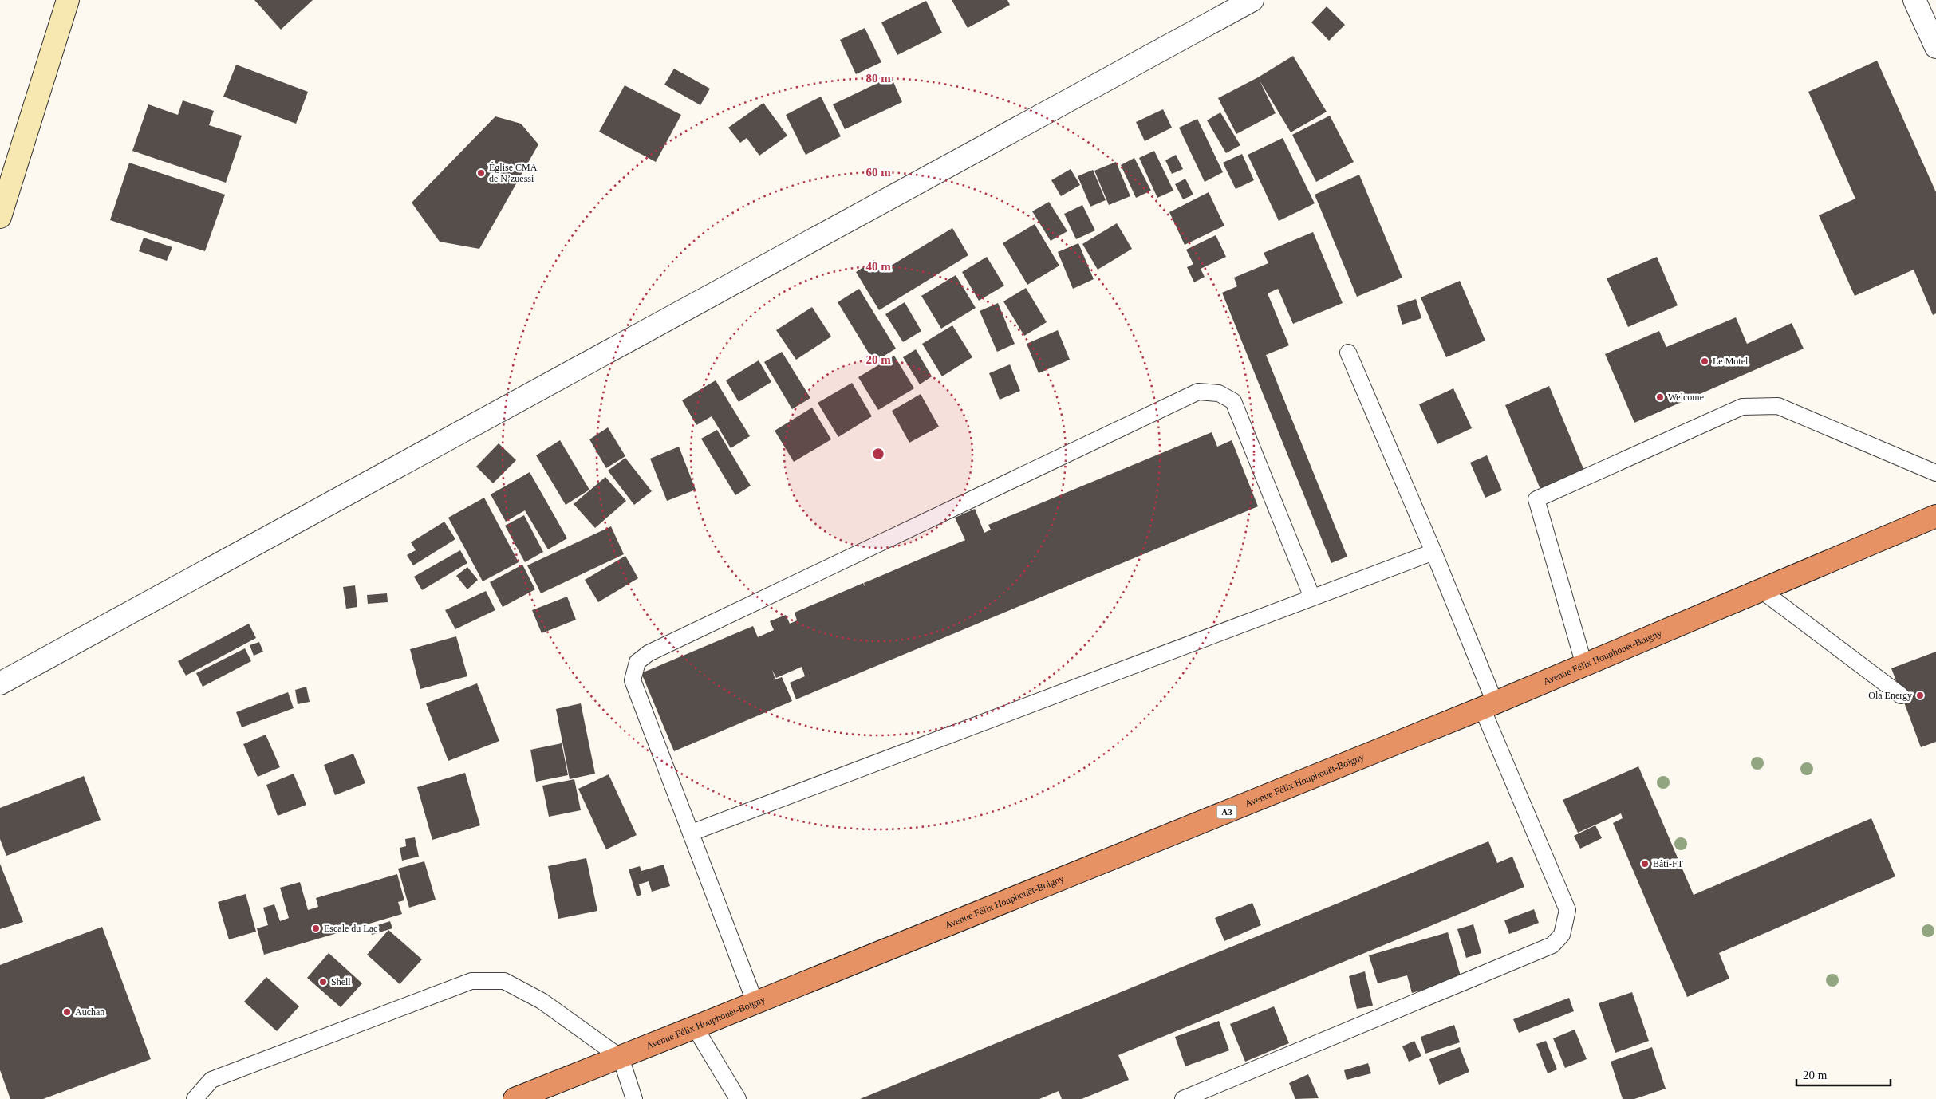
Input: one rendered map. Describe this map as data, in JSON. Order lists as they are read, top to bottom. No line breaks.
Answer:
{"streets":{"highway":["Avenue Félix Houphouët-Boigny","A3"]},"places":["Église CMA de N’zuessi","Le Motel","Welcome","Ola Energy","Bâti-FT","Escale du Lac","Shell","Auchan"],"scale_bar":"20 m","rings":["80 m","60 m","40 m","20 m"]}
